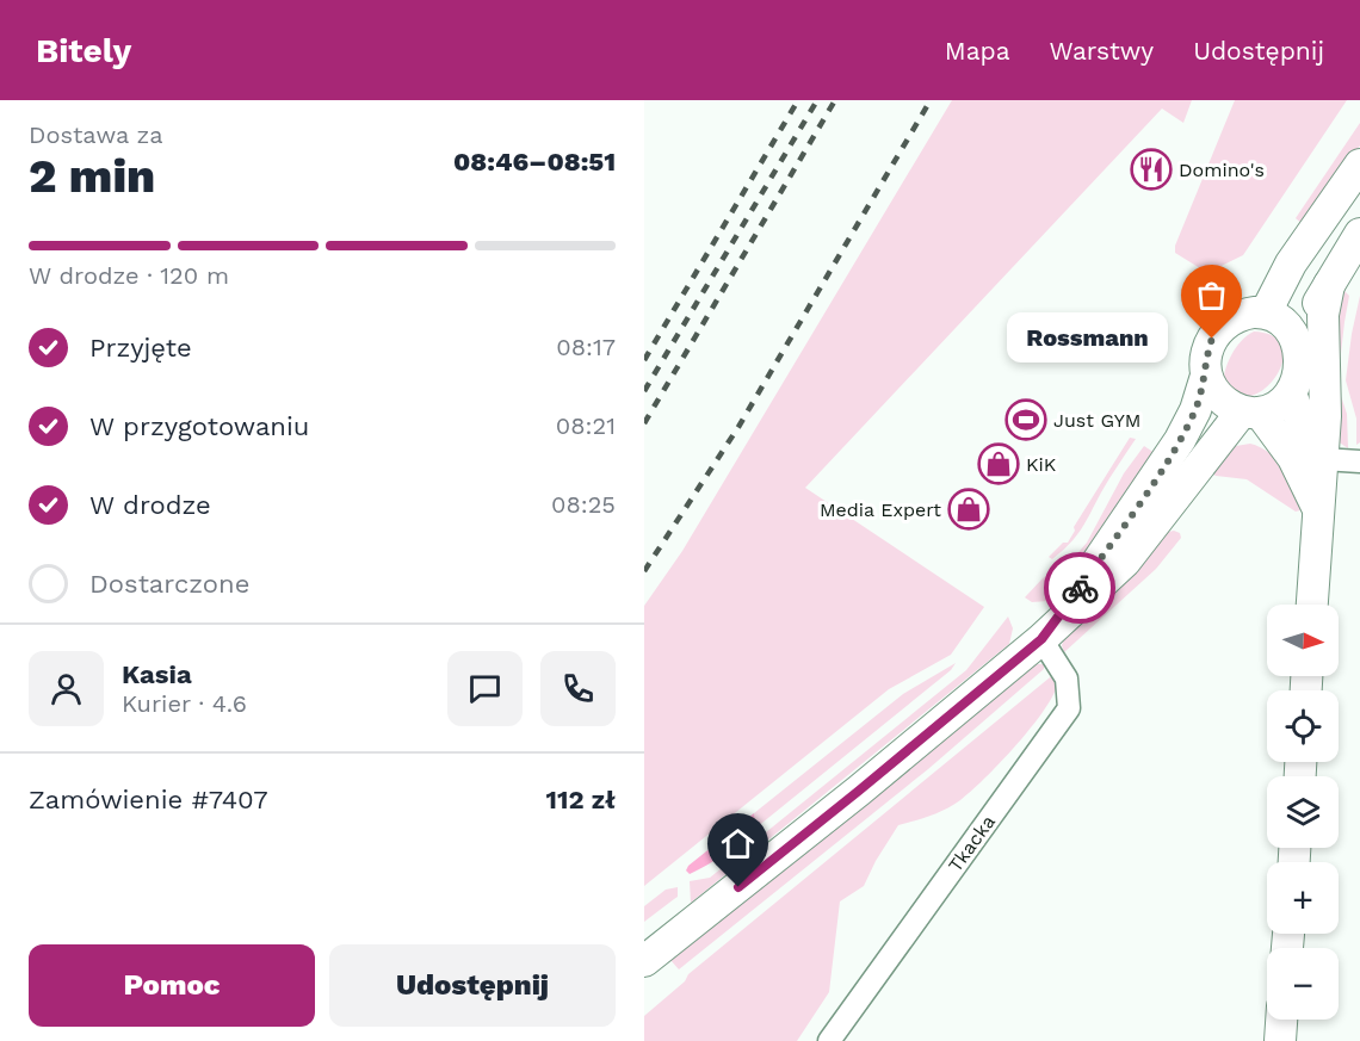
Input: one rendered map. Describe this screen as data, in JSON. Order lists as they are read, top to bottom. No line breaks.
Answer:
{"streets":{"street":["Tkacka"]},"places":{"restaurant":["Domino's"],"other":["Rossmann"],"sports":["Just GYM"],"shop":["KiK","Media Expert"]},"north":"right","page":{"header":"Bitely","nav":["Mapa","Warstwy","Udostępnij"],"heading":["2 min","Dostawa za","08:46–08:51"],"panel":["Kasia","Kurier · 4.6","Zamówienie #7407","112 zł"],"bar":"W drodze · 120 m","list":[["Przyjęte","08:17"],["W przygotowaniu","08:21"],["W drodze","08:25"],"Dostarczone"],"bubble":"Rossmann","map_buttons":["+","−"],"buttons":["Pomoc","Udostępnij"]}}
